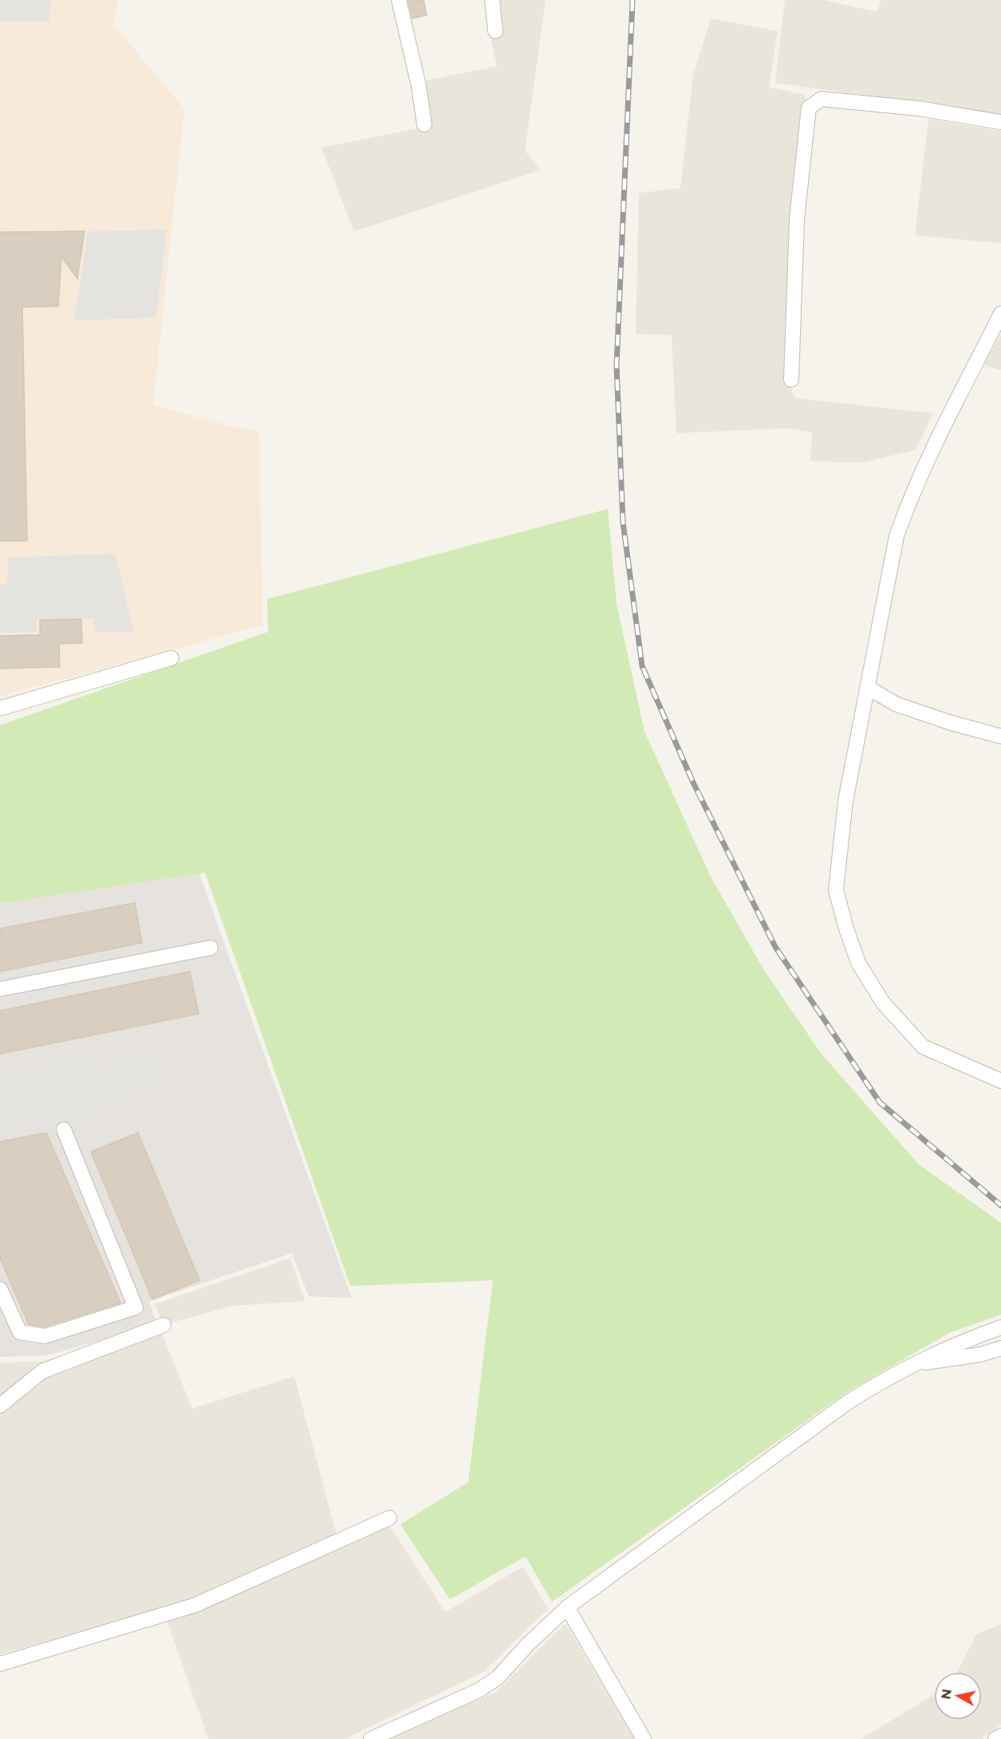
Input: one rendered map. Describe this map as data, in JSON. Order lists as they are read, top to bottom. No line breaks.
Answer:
{"north":"left"}
